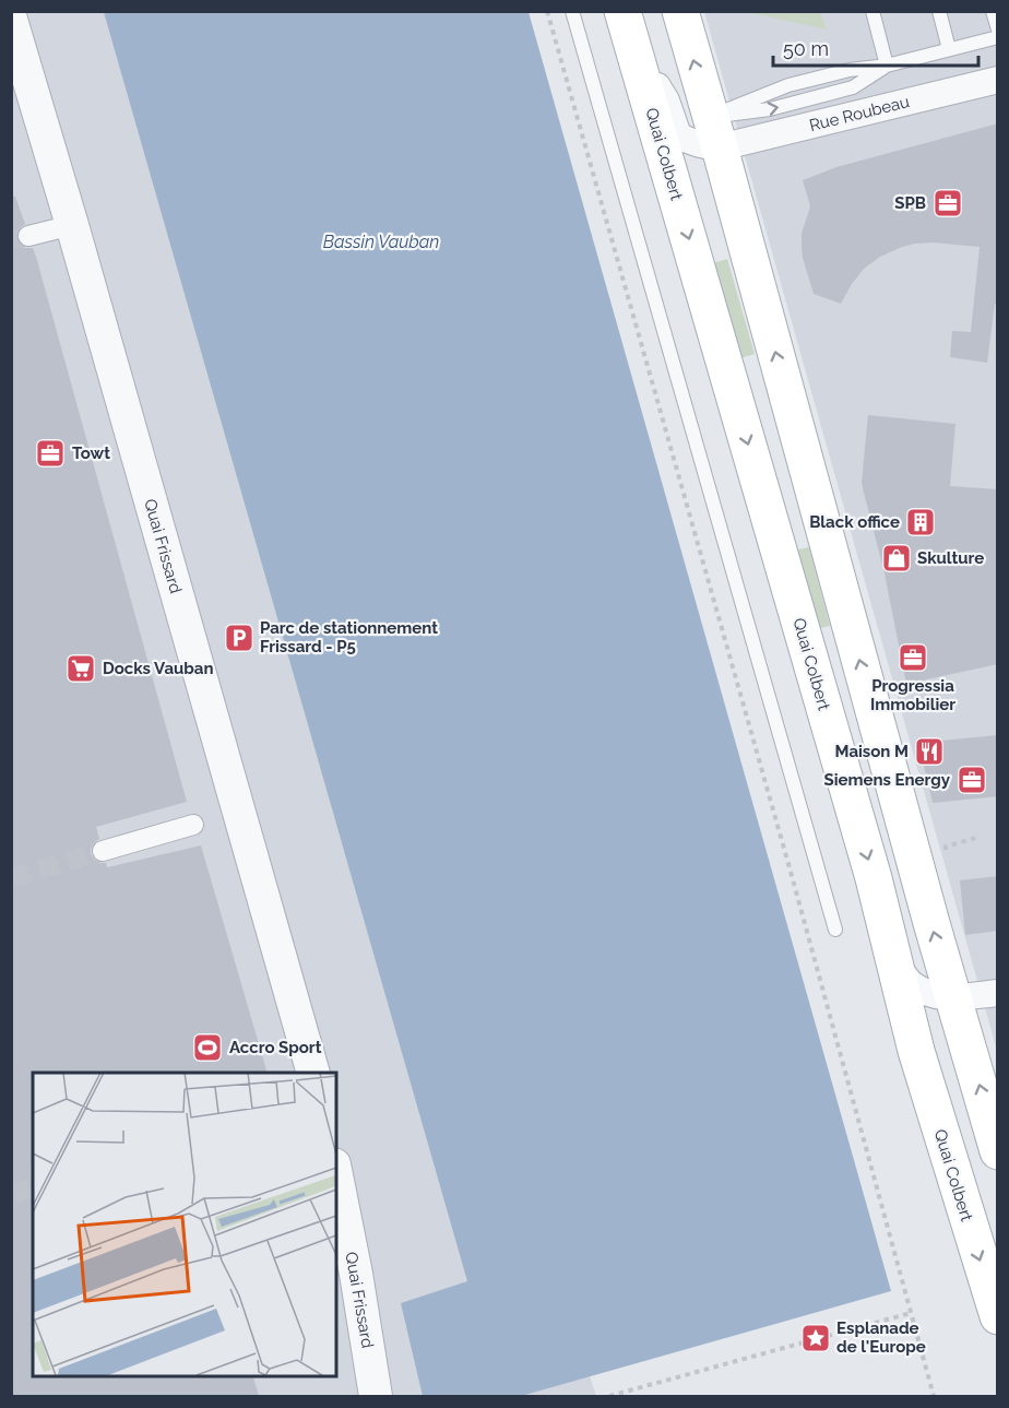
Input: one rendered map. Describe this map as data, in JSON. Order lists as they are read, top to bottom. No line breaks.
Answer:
{"streets":{"main road":["Quai Colbert"],"street":["Rue Roubeau","Quai Frissard"]},"water":["Bassin Vauban"],"places":{"office":["SPB","Towt","Progressia Immobilier","Siemens Energy"],"building":["Black office"],"shop":["Skulture"],"parking":["Parc de stationnement Frissard - P5"],"supermarket":["Docks Vauban"],"restaurant":["Maison M"],"sports":["Accro Sport"],"place":["Esplanade de l'Europe"]},"scale_bar":"50 m"}
